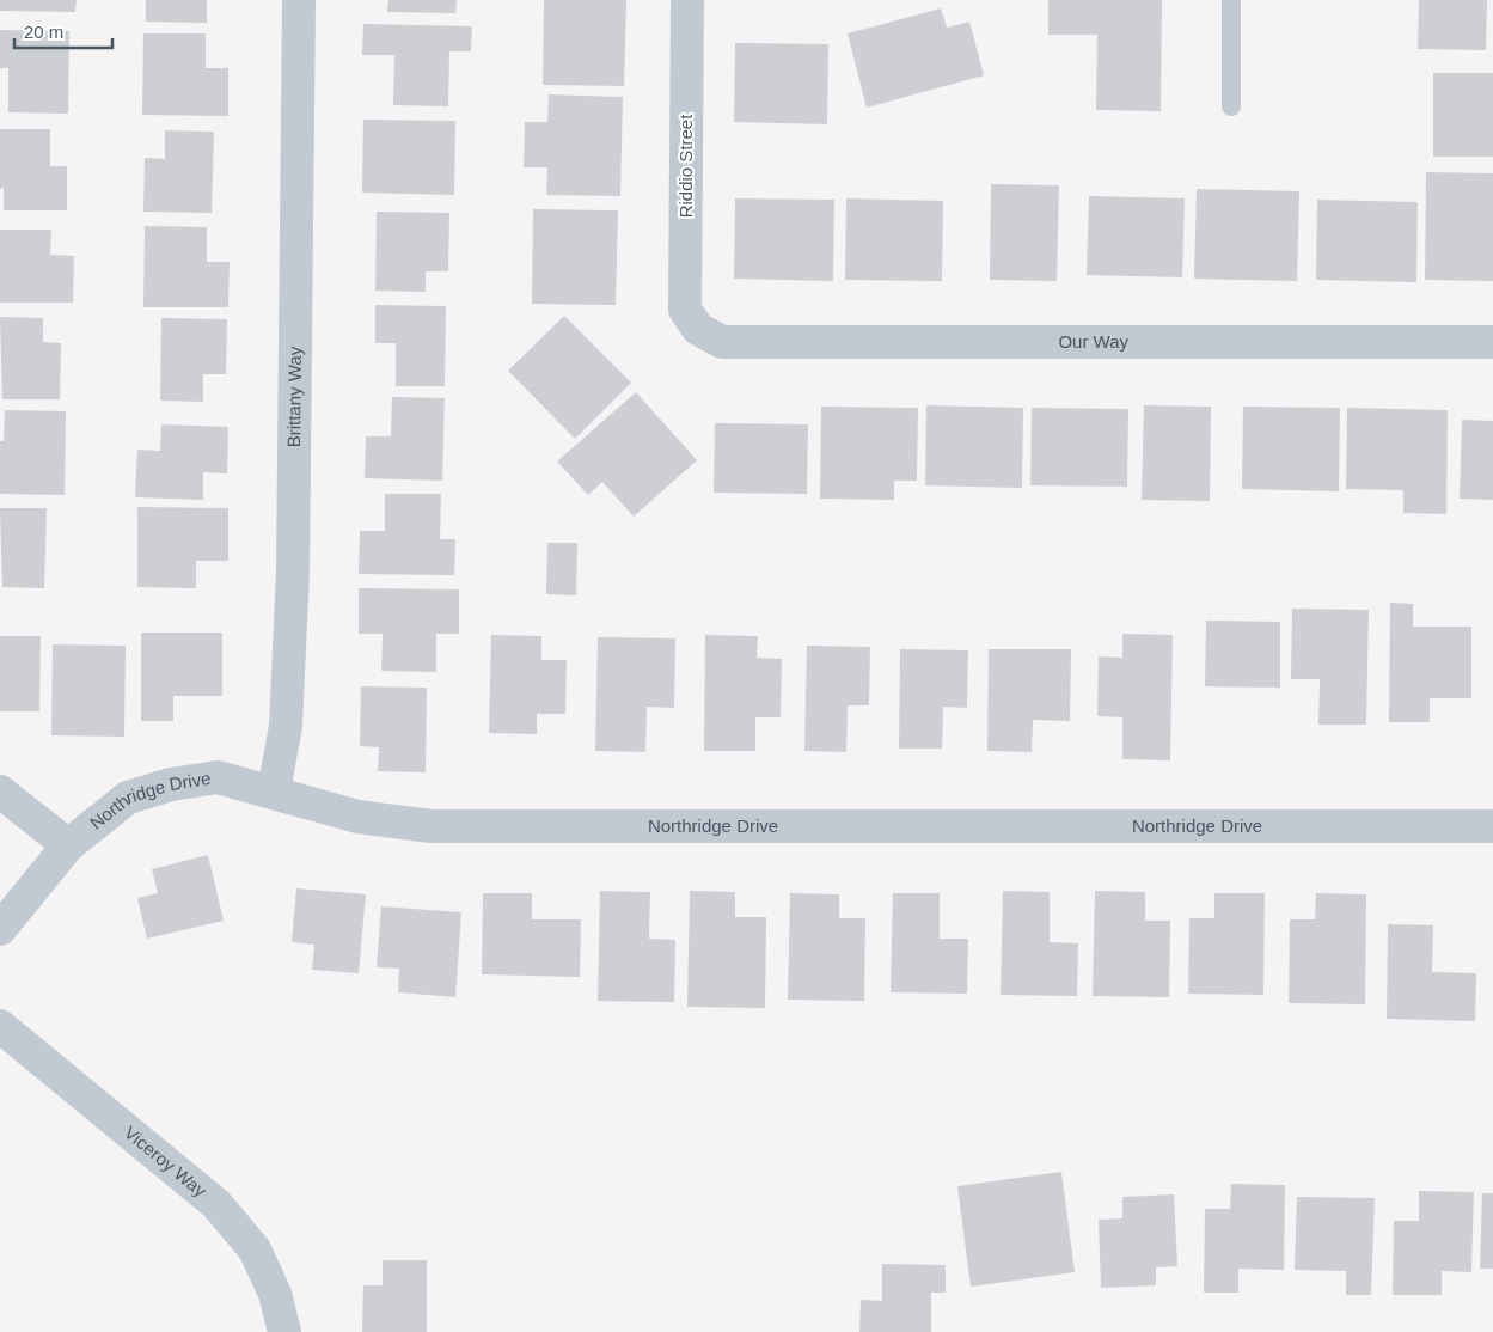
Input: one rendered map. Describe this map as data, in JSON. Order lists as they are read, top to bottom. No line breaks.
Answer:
{"streets":{"street":["Riddio Street","Our Way","Brittany Way","Northridge Drive","Viceroy Way"]},"crossings":[["Riddio Street","Our Way"],["Brittany Way","Northridge Drive"]],"scale_bar":"20 m"}
